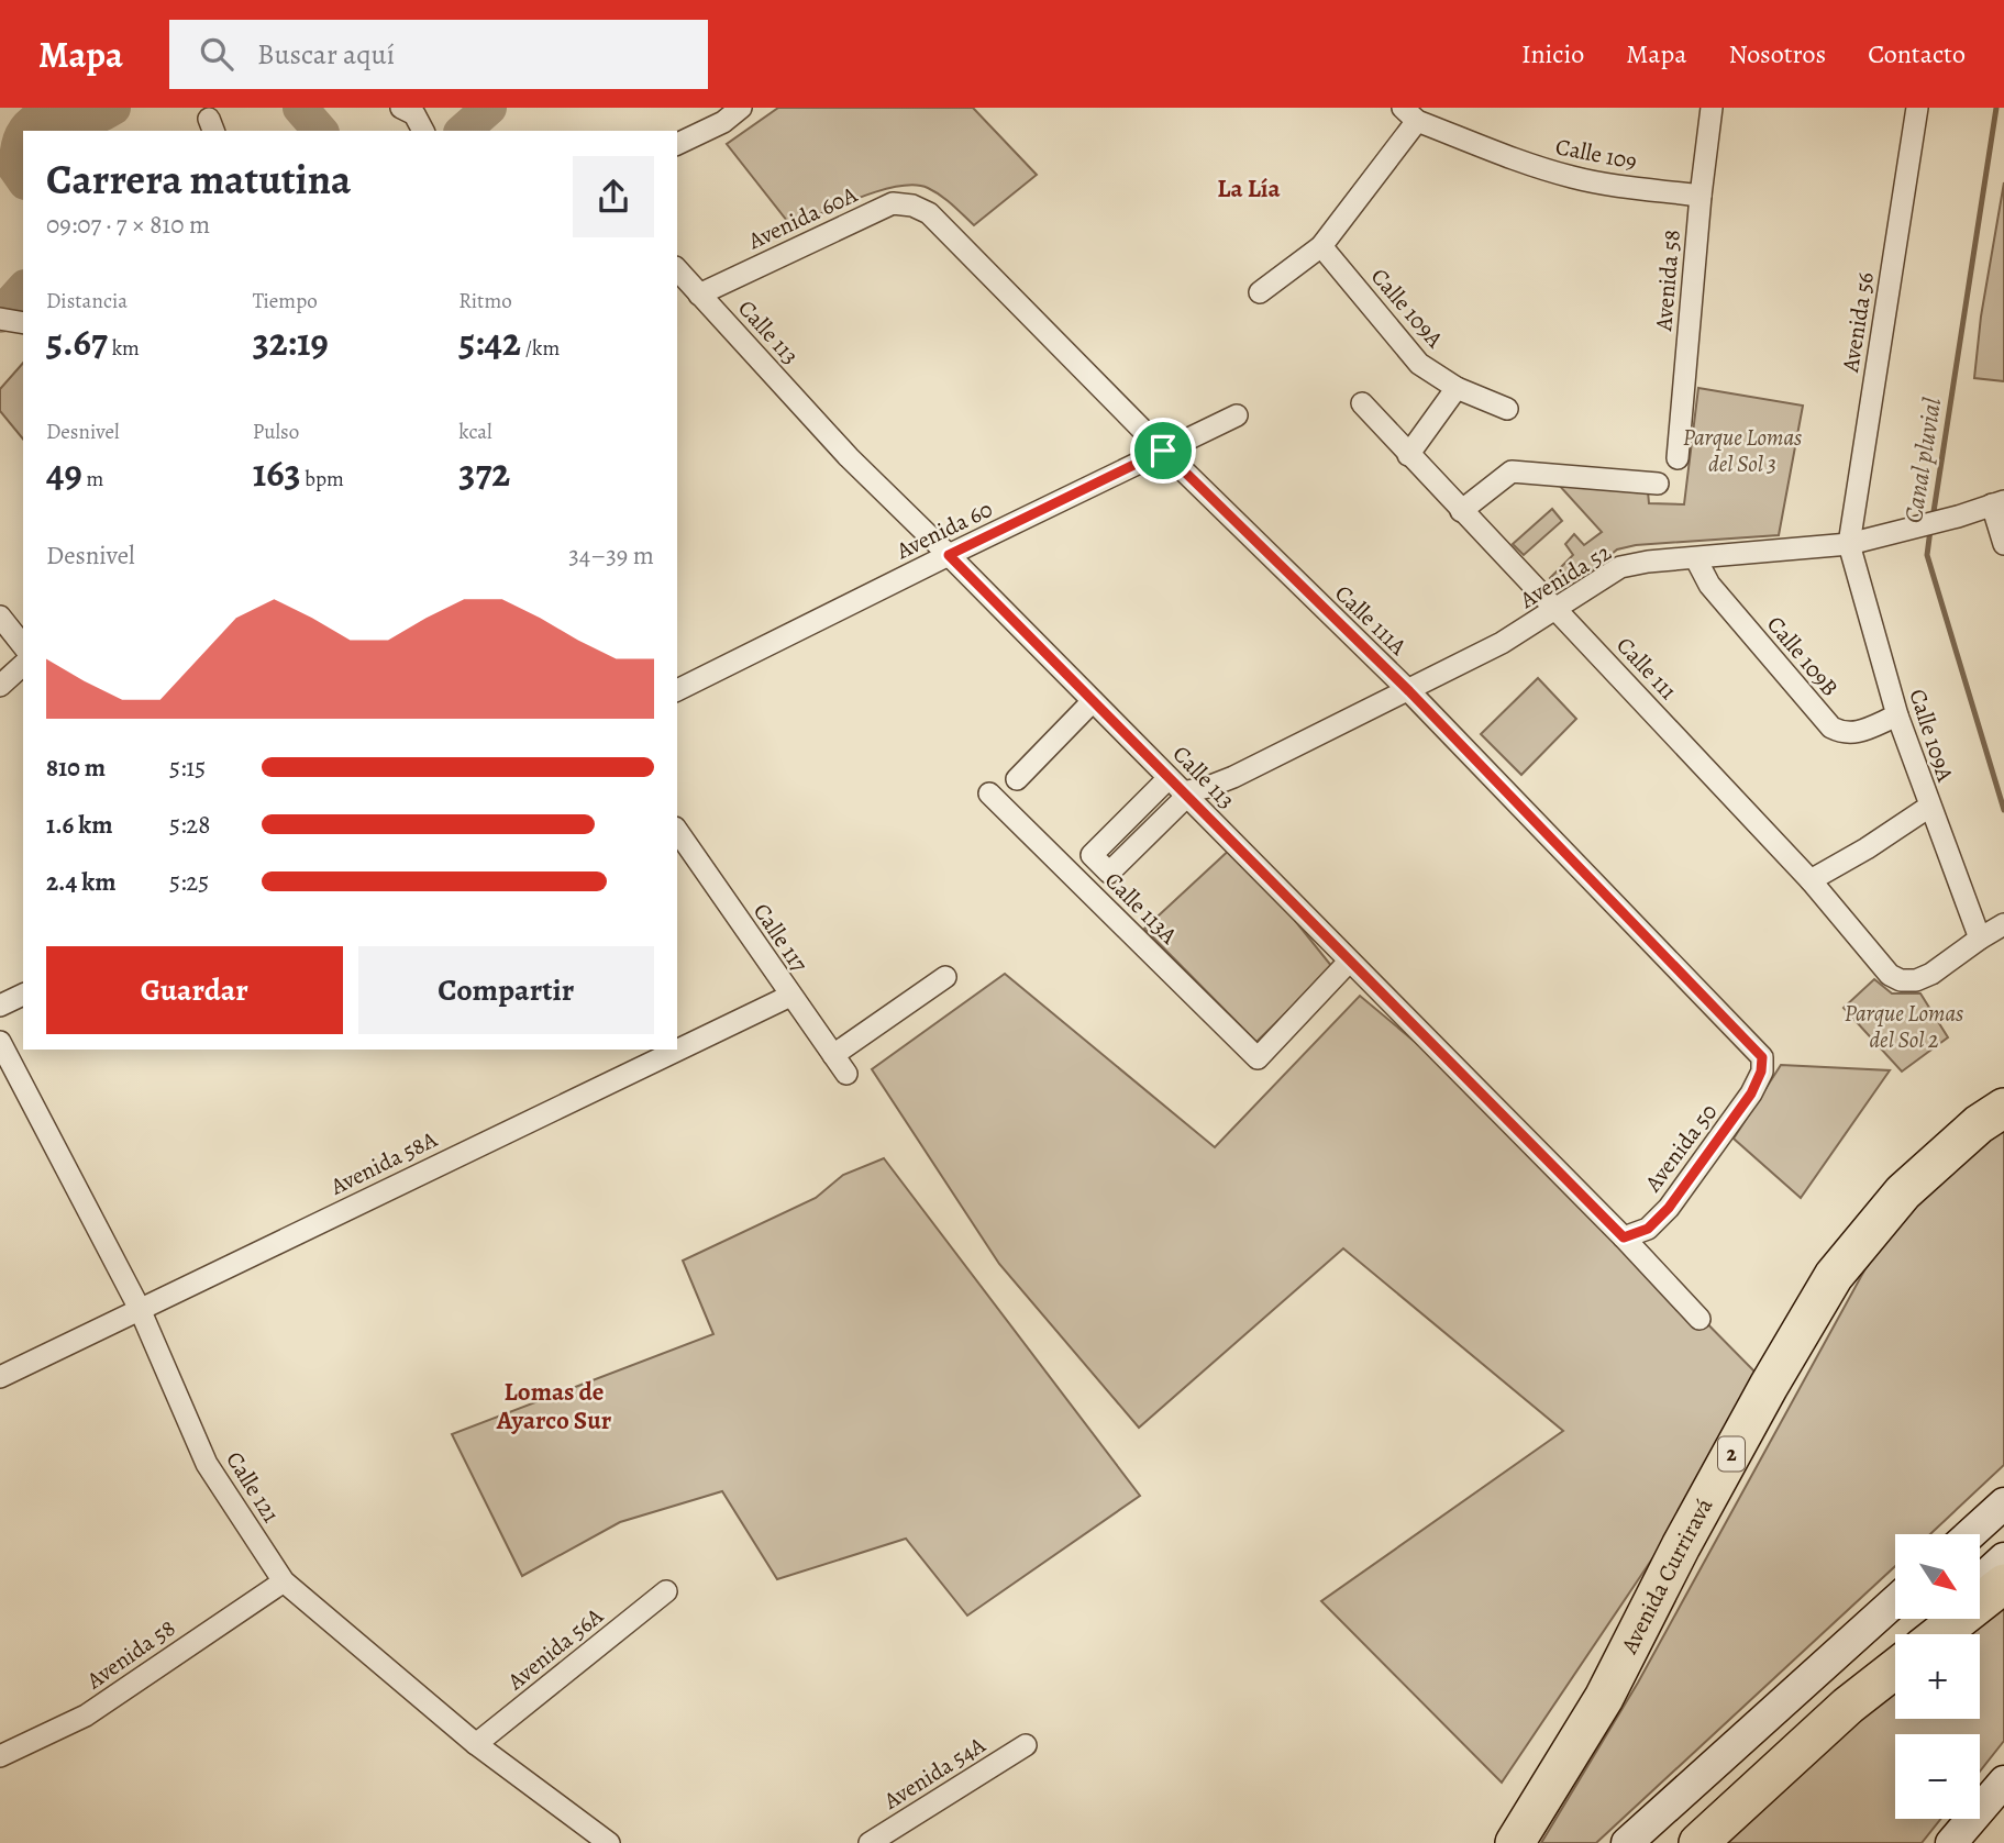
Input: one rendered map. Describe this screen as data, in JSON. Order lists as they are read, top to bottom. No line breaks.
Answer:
{"streets":{"highway":["2","Avenida Curriravá"],"street":["Calle 109","Avenida 60A","Avenida 58","Calle 109A","Avenida 56","Calle 113","Avenida 60","Avenida 52","Calle 111A","Calle 109B","Calle 111","Calle 113A","Calle 117","Avenida 50","Avenida 58A","Calle 121","Avenida 56A","Avenida 54A"]},"crossings":[["Calle 109","Avenida 58"],["Avenida 60A","Calle 113"],["Avenida 60A","Calle 111A"],["Avenida 58","Calle 121"],["Calle 109A","Avenida 56"],["Calle 109A","Avenida 52"],["Calle 109A","Calle 109B"],["Calle 109A","Calle 111"],["Avenida 56","Avenida 52"],["Calle 113","Avenida 60"],["Calle 113","Avenida 52"],["Calle 113","Calle 113A"],["Calle 113","Avenida 50"],["Avenida 60","Calle 111A"],["Avenida 52","Calle 111A"],["Avenida 52","Calle 109B"],["Avenida 52","Calle 111"],["Calle 111A","Avenida 50"],["Calle 117","Avenida 58A"],["Avenida 58A","Calle 121"],["Calle 121","Avenida 56A"]],"districts":["La Lía","Lomas de Ayarco Sur"],"water":["Canal pluvial"],"parks":["Parque Lomas del Sol 3","Parque Lomas del Sol 2"],"north":"bottom right","page":{"header":"Mapa","search":"Buscar aquí","nav":["Inicio","Mapa","Nosotros","Contacto"],"heading":["Carrera matutina","09:07 · 7 × 810 m"],"stats":[["Distancia","5.67 km"],["Tiempo","32:19"],["Ritmo","5:42 /km"],["Desnivel","49 m"],["Pulso","163 bpm"],["kcal","372"]],"chart":["Desnivel","34–39 m"],"list":[{"name":"810 m","note":"5:15"},{"name":"1.6 km","note":"5:28"},{"name":"2.4 km","note":"5:25"}],"buttons":["Guardar","Compartir"],"map_buttons":["+","−"]}}
